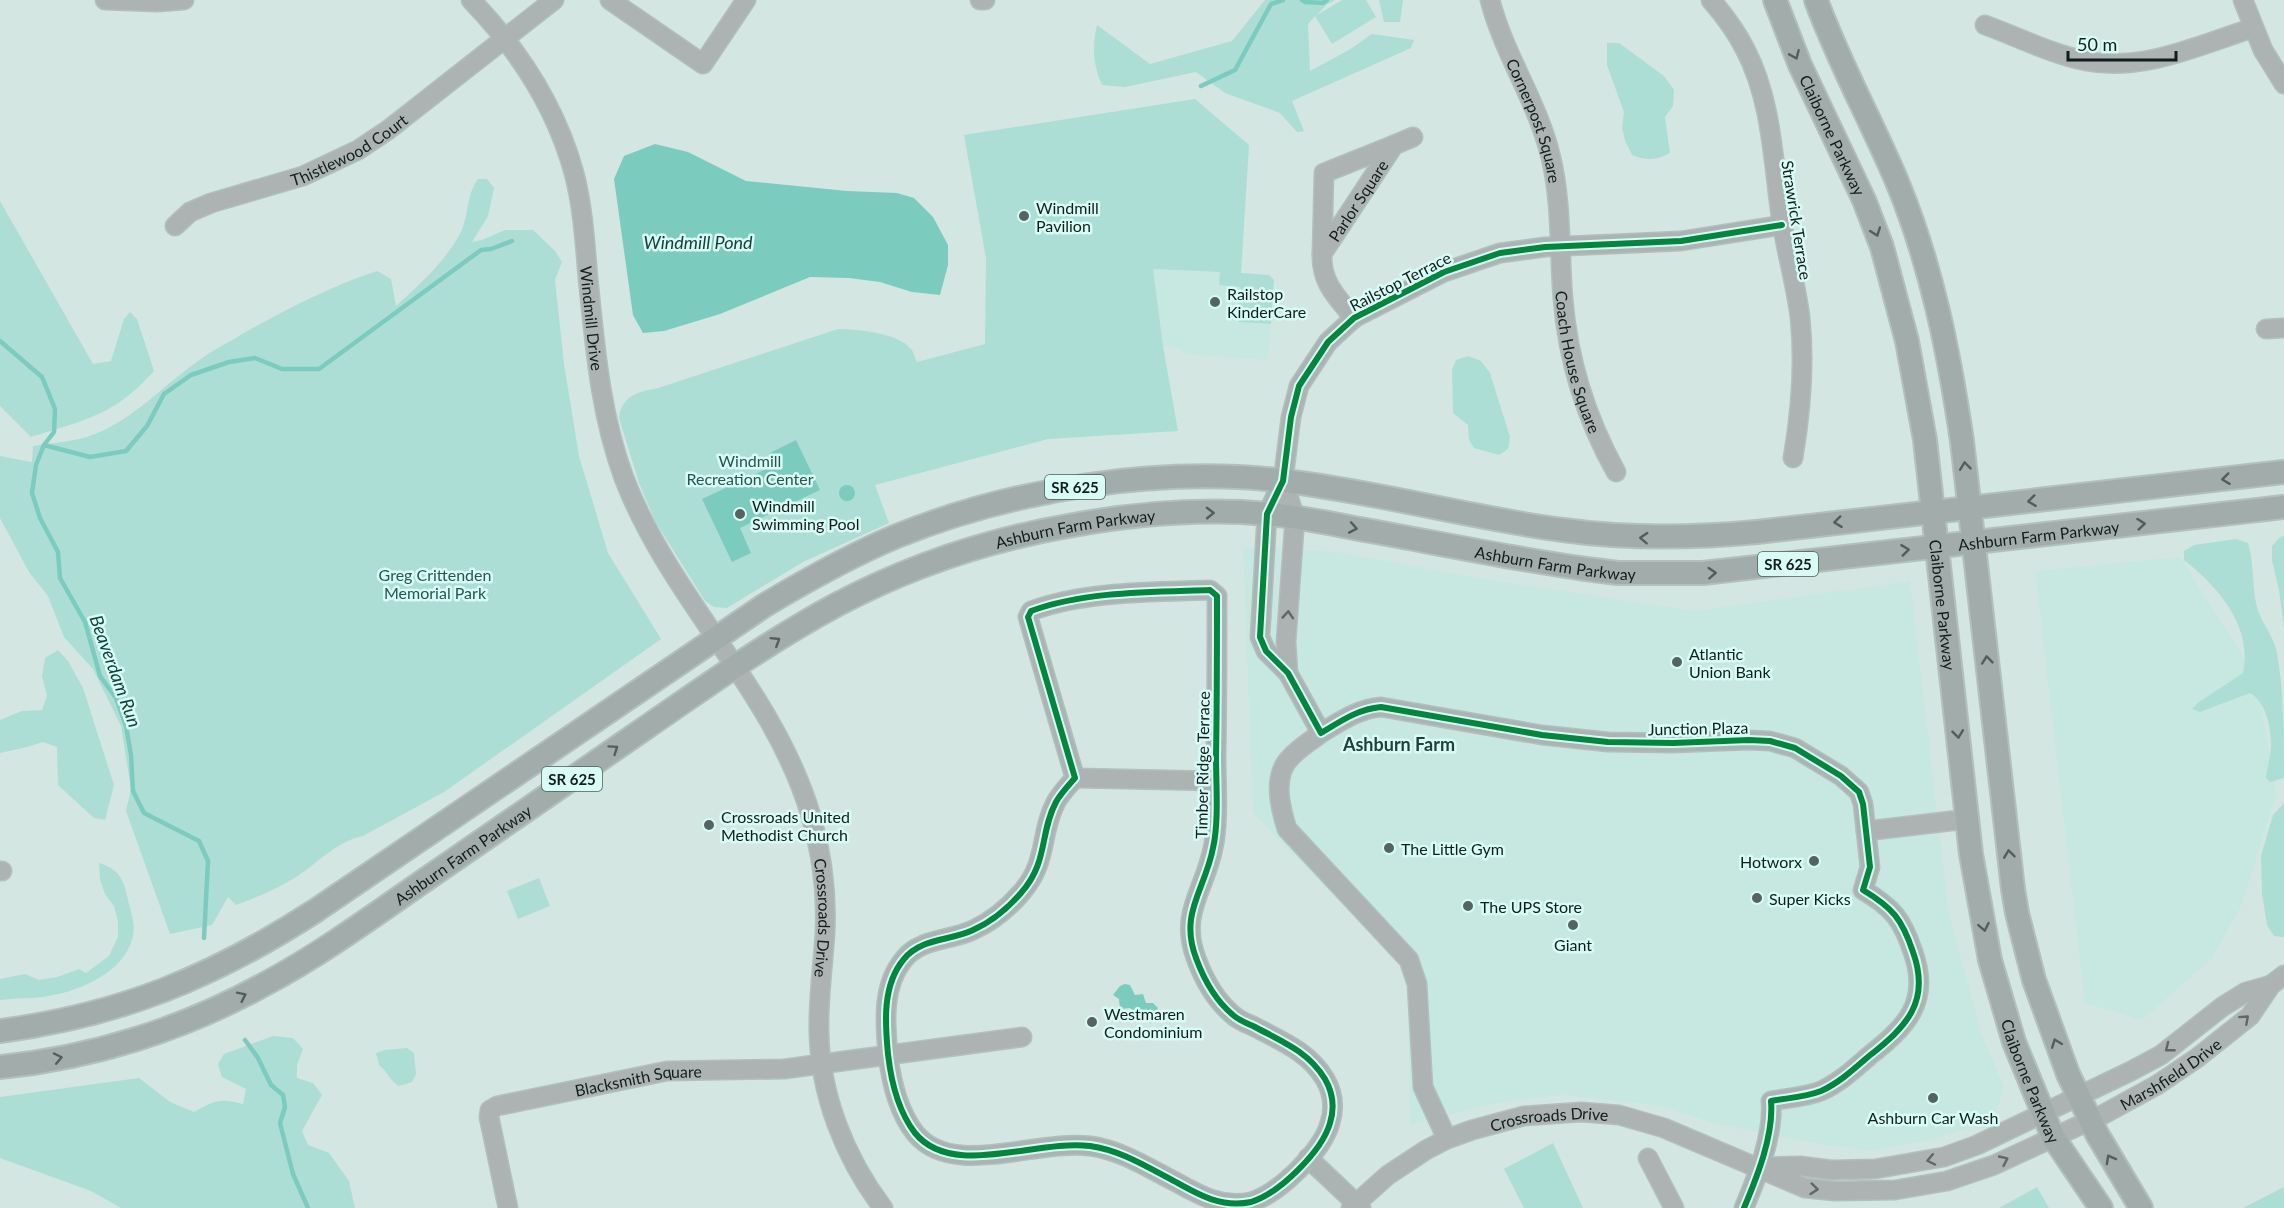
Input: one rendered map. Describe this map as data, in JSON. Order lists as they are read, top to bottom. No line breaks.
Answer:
{"streets":{"main road":["Claiborne Parkway","SR 625","Ashburn Farm Parkway"],"street":["Cornerpost Square","Thistlewood Court","Parlor Square","Strawrick Terrace","Railstop Terrace","Windmill Drive","Coach House Square","Junction Plaza","Timber Ridge Terrace","Crossroads Drive","Marshfield Drive","Blacksmith Square"]},"crossings":[["Cornerpost Square","Railstop Terrace"],["Cornerpost Square","Coach House Square"],["Claiborne Parkway","Ashburn Farm Parkway"],["Claiborne Parkway","Crossroads Drive"],["Claiborne Parkway","Marshfield Drive"],["Thistlewood Court","Windmill Drive"],["Parlor Square","Railstop Terrace"],["Strawrick Terrace","Railstop Terrace"],["Railstop Terrace","Coach House Square"],["Railstop Terrace","Ashburn Farm Parkway"],["Windmill Drive","Ashburn Farm Parkway"],["Windmill Drive","Crossroads Drive"],["Ashburn Farm Parkway","Crossroads Drive"],["Junction Plaza","Crossroads Drive"],["Timber Ridge Terrace","Blacksmith Square"],["Crossroads Drive","Marshfield Drive"],["Crossroads Drive","Blacksmith Square"]],"districts":["Ashburn Farm"],"water":["Windmill Pond","Beaverdam Run"],"parks":["Windmill Recreation Center","Greg Crittenden Memorial Park"],"places":["Windmill Pavilion","Railstop KinderCare","Windmill Swimming Pool","Atlantic Union Bank","Crossroads United Methodist Church","The Little Gym","Hotworx","Super Kicks","The UPS Store","Giant","Westmaren Condominium","Ashburn Car Wash"],"scale_bar":"50 m"}
